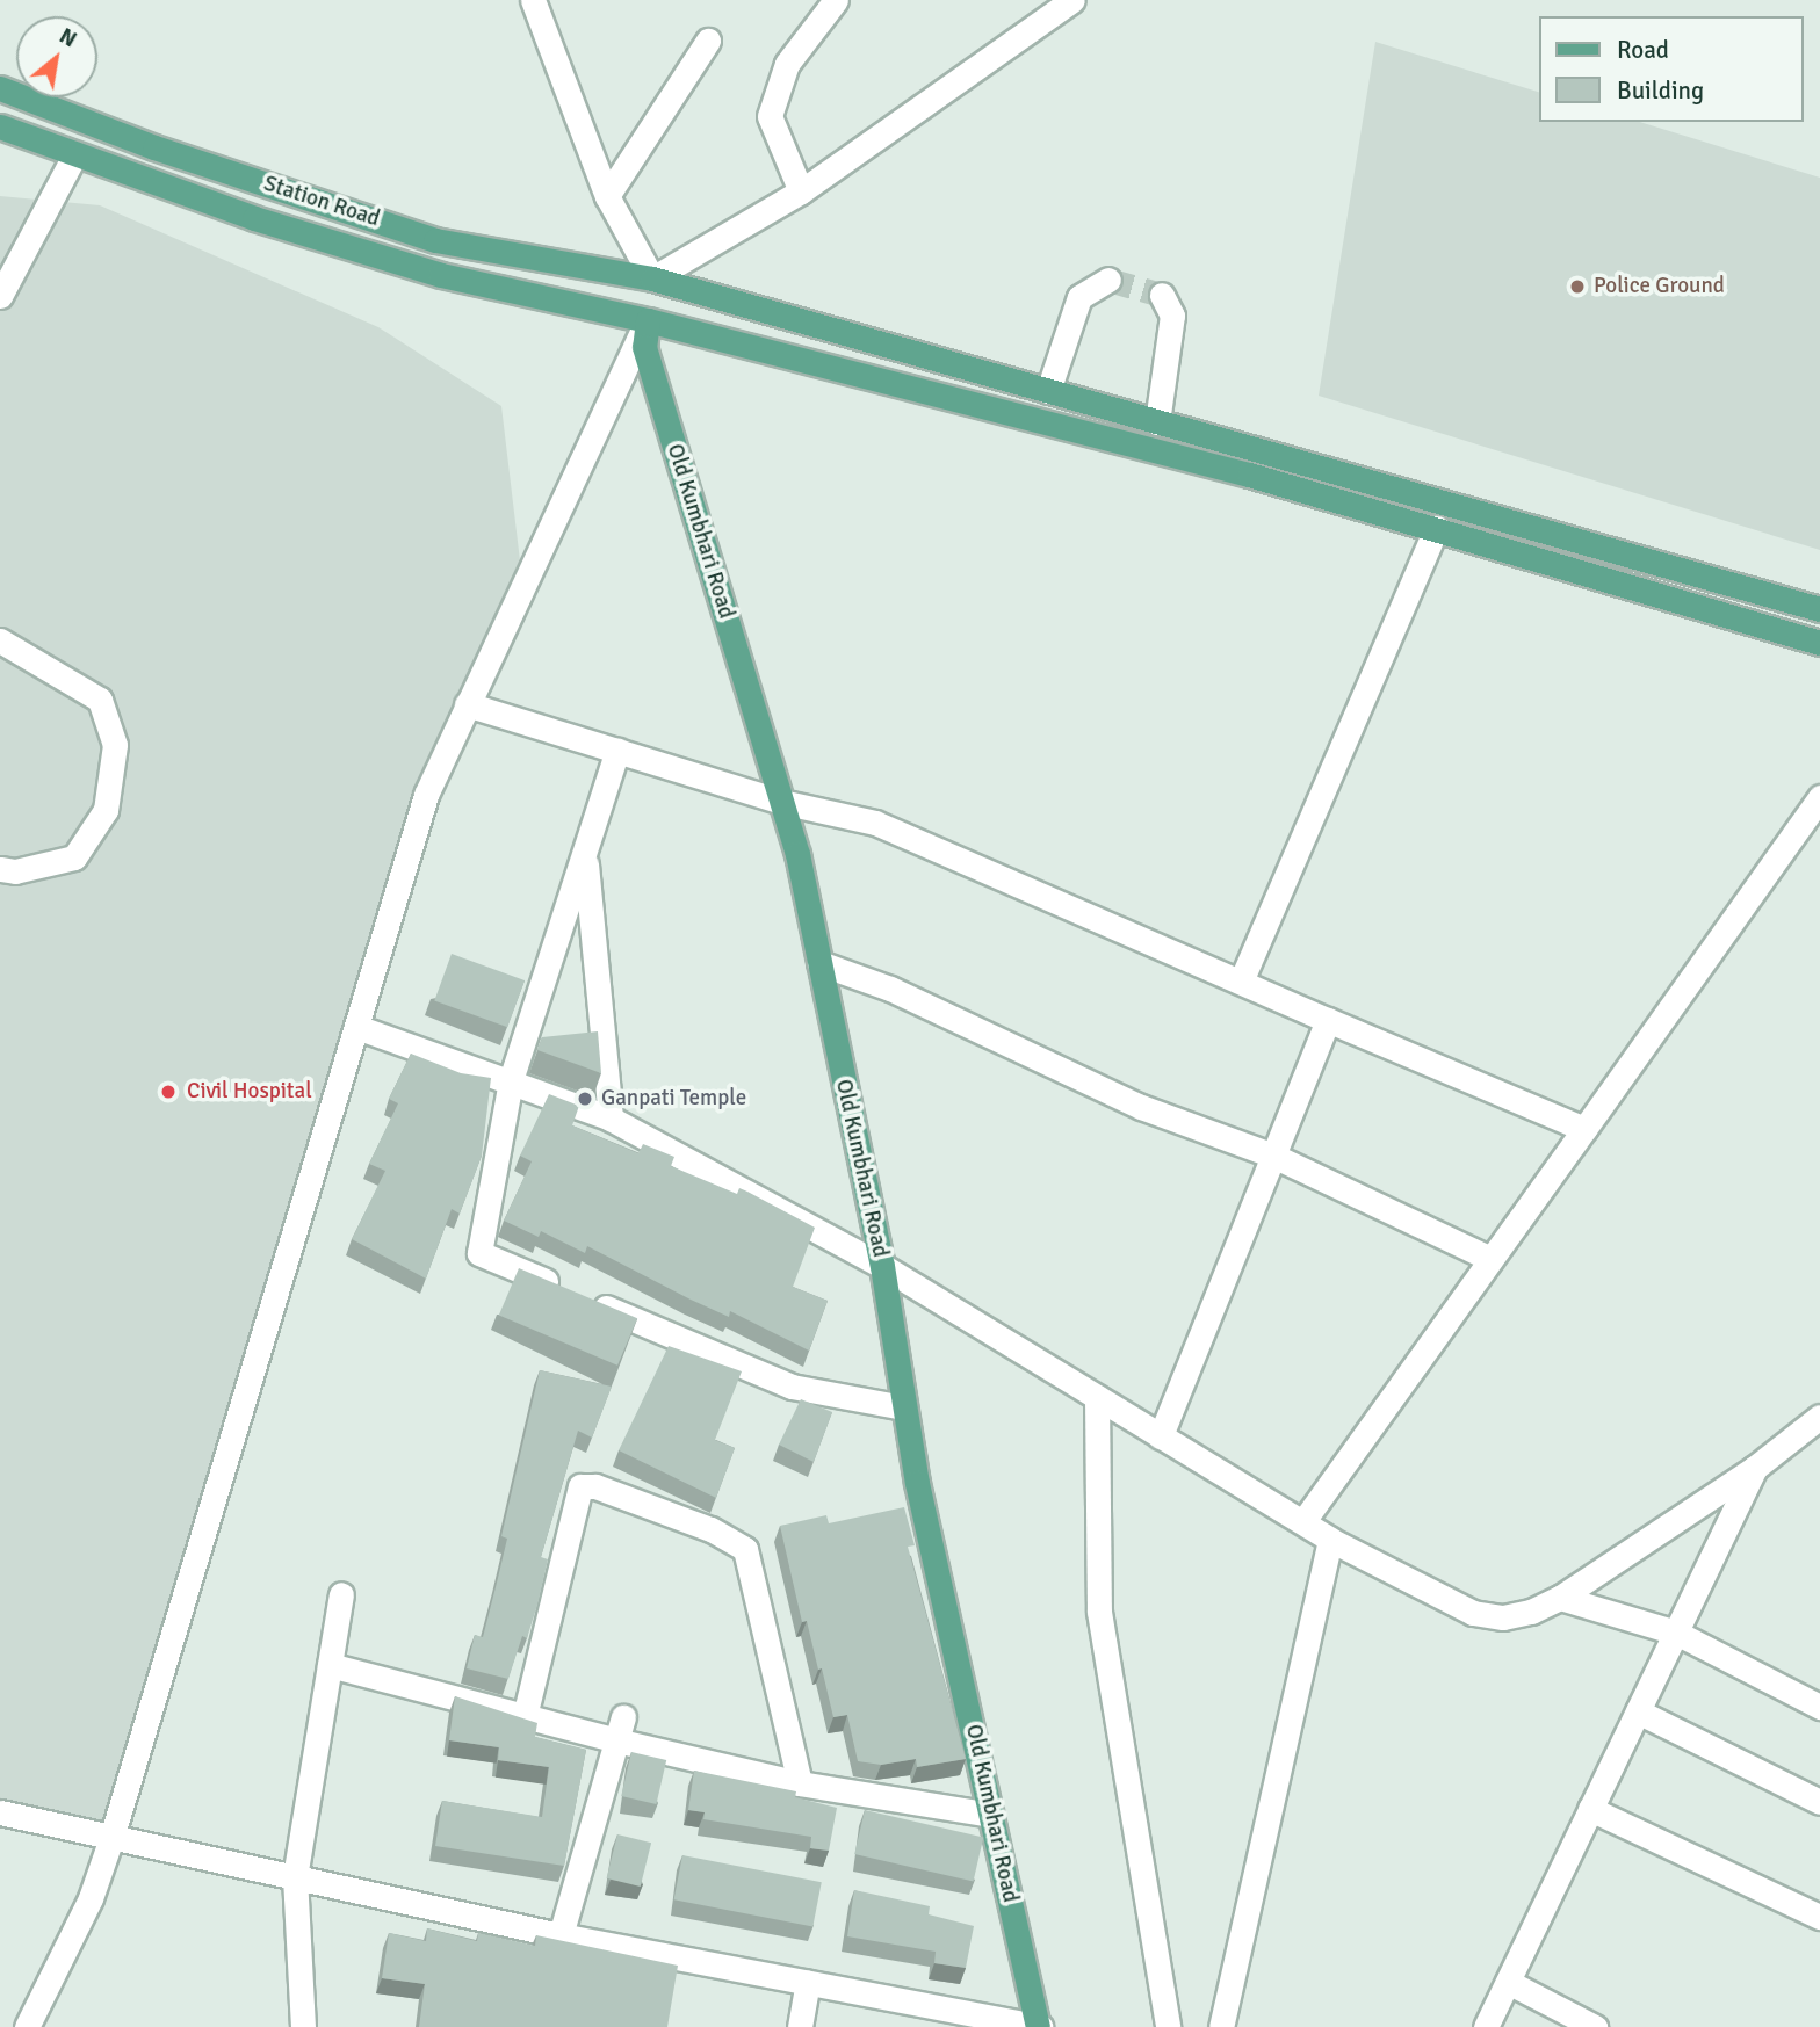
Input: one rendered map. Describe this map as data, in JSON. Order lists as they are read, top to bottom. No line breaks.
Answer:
{"streets":{"main road":["Station Road","Old Kumbhari Road"]},"places":["Police Ground","Civil Hospital","Ganpati Temple"],"legend":["Road","Building"],"north":"top right"}
